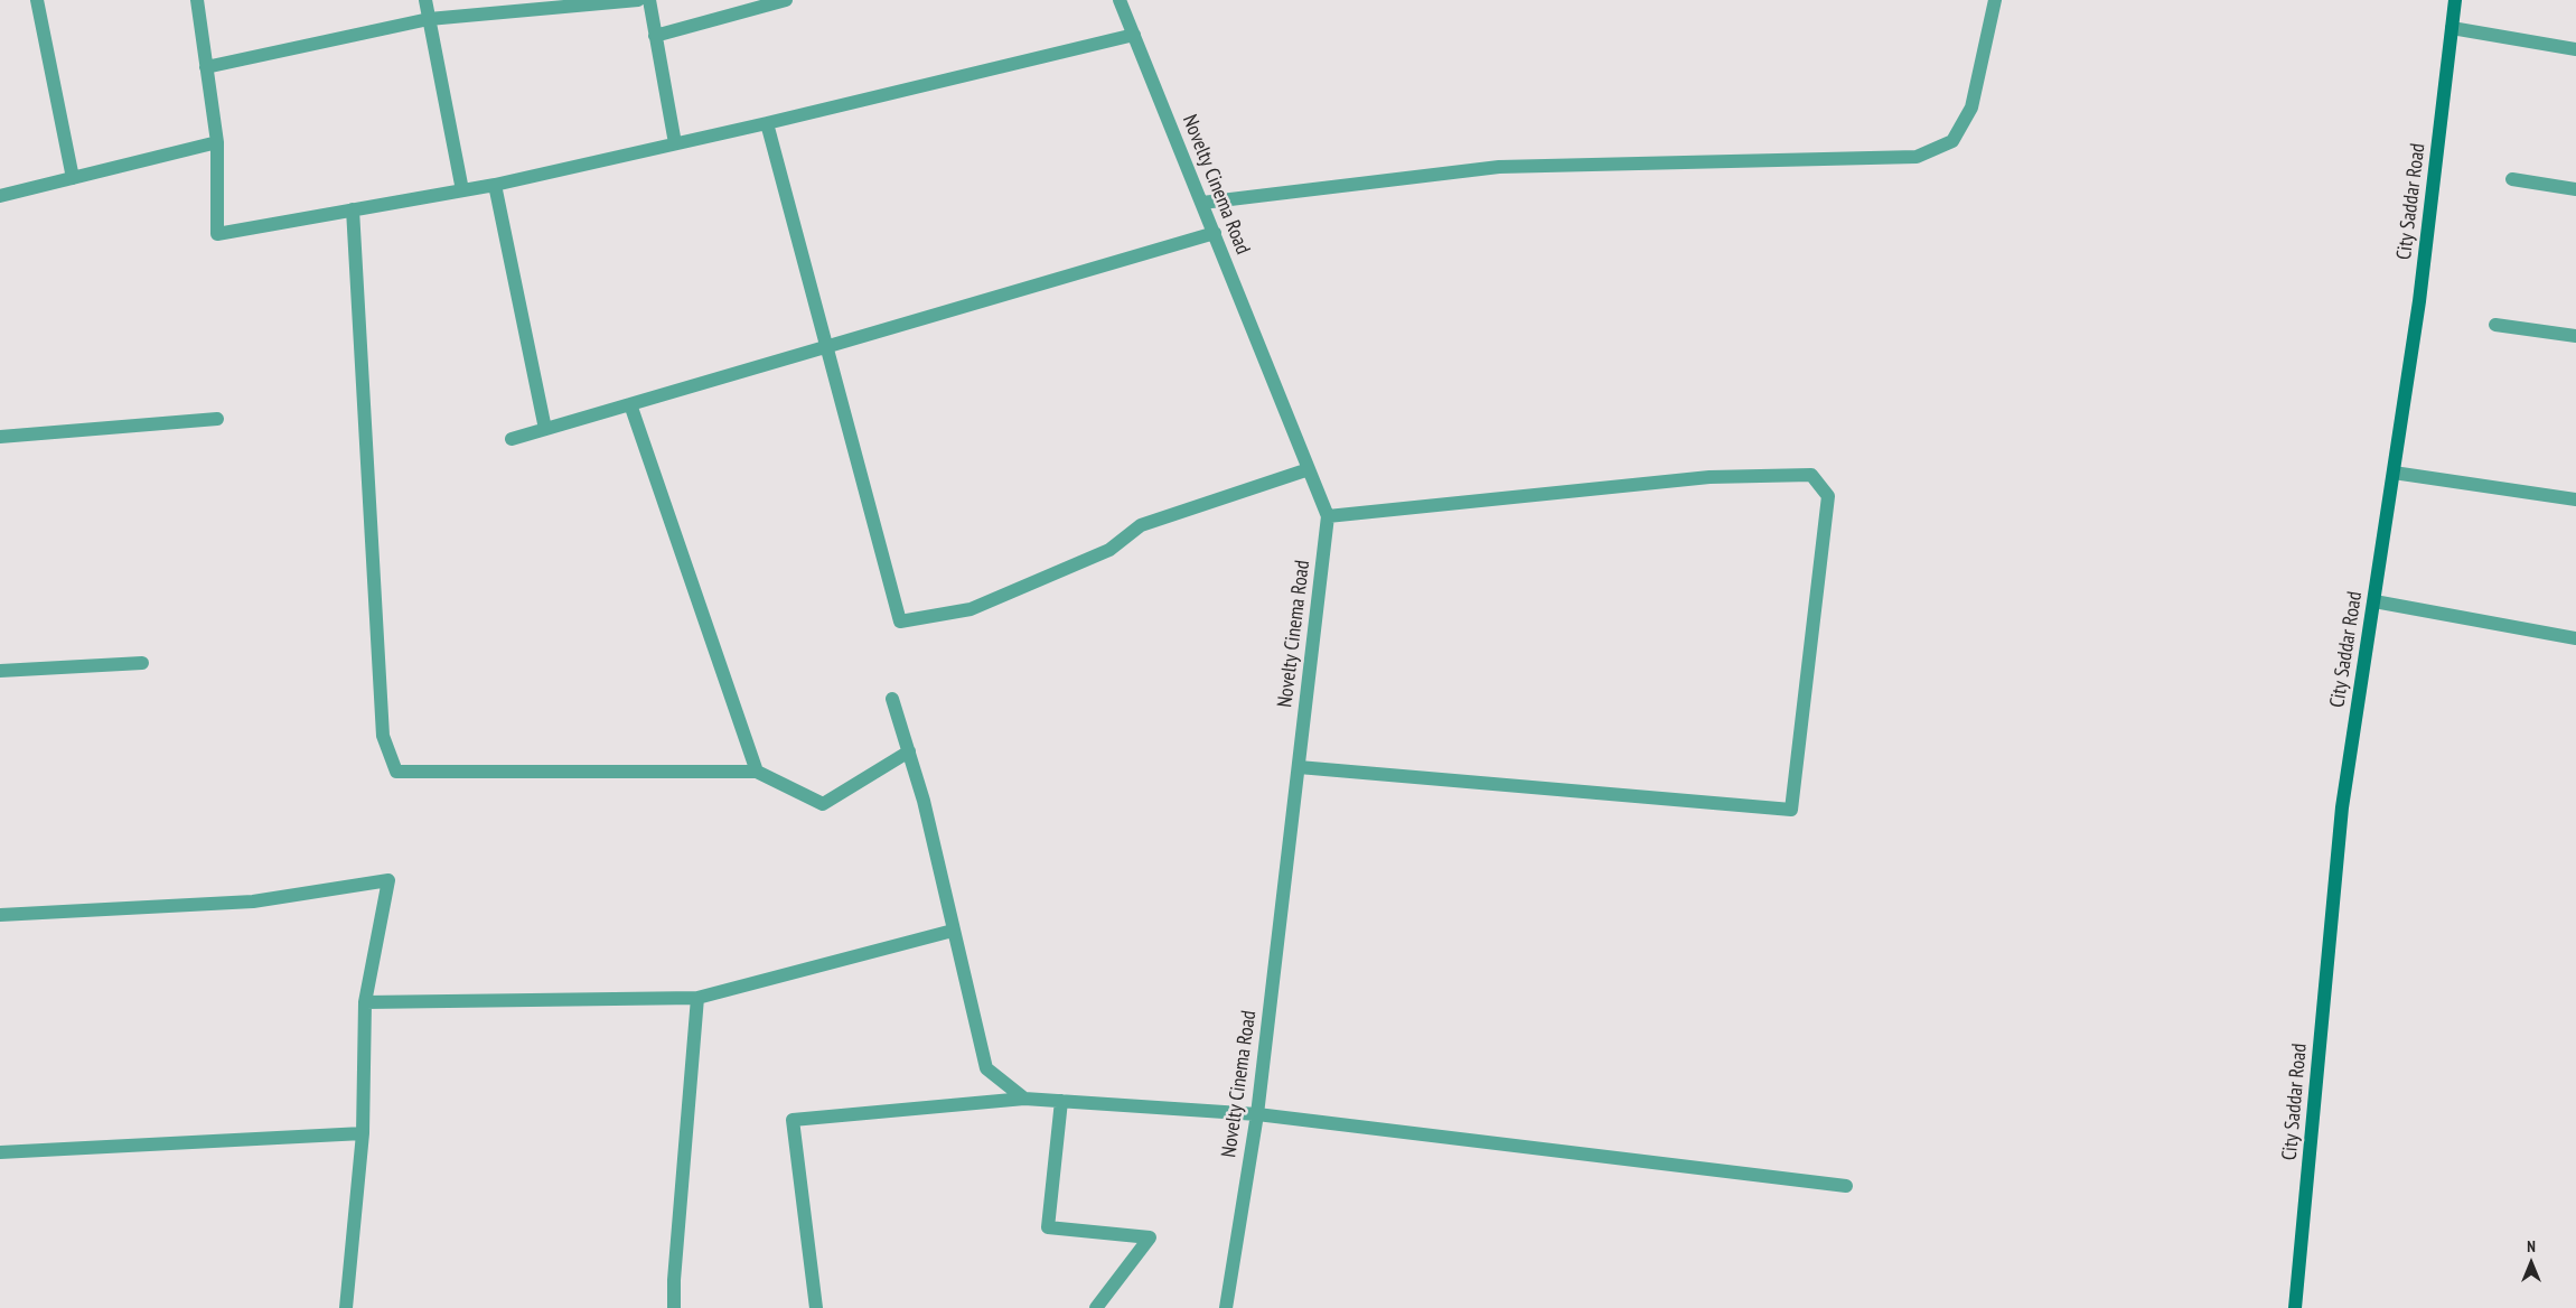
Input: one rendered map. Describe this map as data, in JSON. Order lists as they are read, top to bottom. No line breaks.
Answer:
{"streets":{"street":["Novelty Cinema Road","City Saddar Road"]},"north":"top"}
